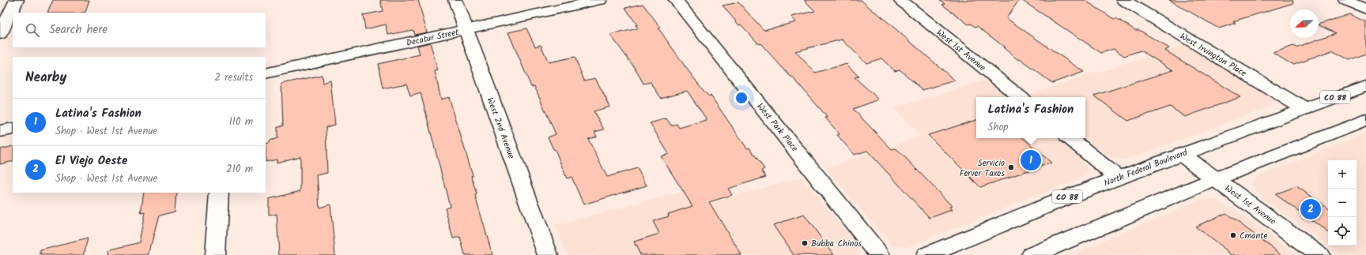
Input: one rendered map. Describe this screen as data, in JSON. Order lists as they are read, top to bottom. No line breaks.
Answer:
{"streets":{"street":["Decatur Street","West 1st Avenue","West Irvington Place","CO 88","West Park Place","West 2nd Avenue","North Federal Boulevard"]},"crossings":[["Decatur Street","West 2nd Avenue"],["West 1st Avenue","North Federal Boulevard"],["West Irvington Place","North Federal Boulevard"]],"places":["Servicio Ferver Taxes","Cmante","Bubba Chinos"],"north":"bottom left","page":{"search":"Search here","heading":["Nearby","2 results"],"popup":["Latina's Fashion","Shop"],"list":[{"mark":"1","name":"Latina's Fashion","note":"Shop · West 1st Avenue","value":"110 m"},{"mark":"2","name":"El Viejo Oeste","note":"Shop · West 1st Avenue","value":"210 m"}],"pins":["1","2"],"map_buttons":["+","−"]}}
